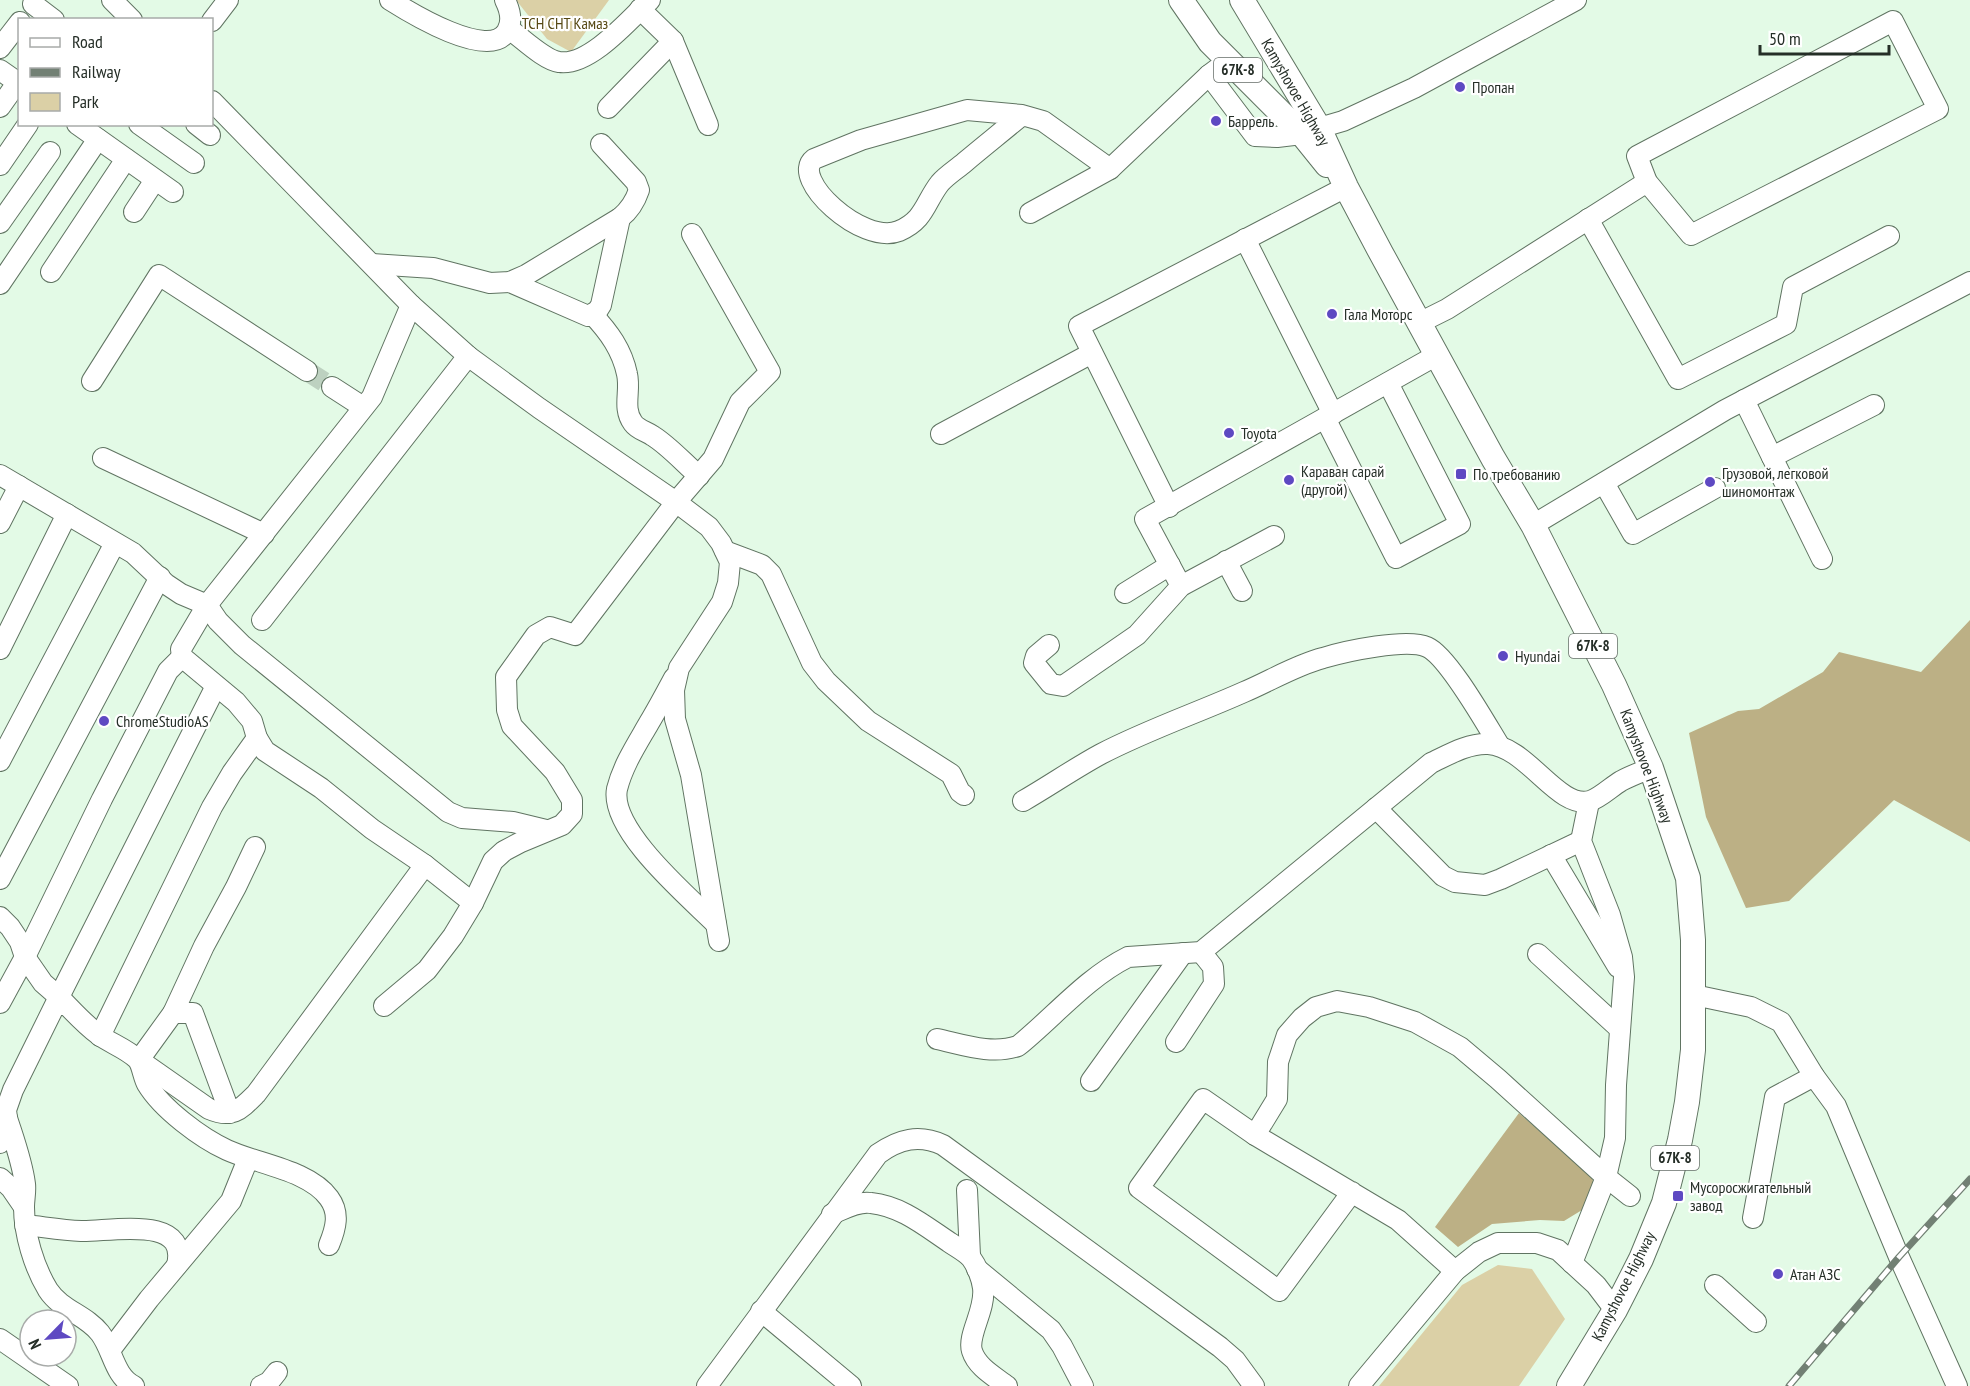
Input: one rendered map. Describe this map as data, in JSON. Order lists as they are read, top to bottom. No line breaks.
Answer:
{"streets":{"main road":["67К-8","Kamyshovoe Highway"]},"parks":["ТСН СНТ Камаз"],"places":{"other":["Пропан","Баррель","Гала Моторс","Toyota","Караван сарай (другой)","Грузовой, легковой шиномонтаж","Hyundai","ChromeStudioAS","Атан АЗС"],"transit":["По требованию","Мусоросжигательный завод"]},"legend":["Road","Railway","Park"],"scale_bar":"50 m","north":"bottom left"}
